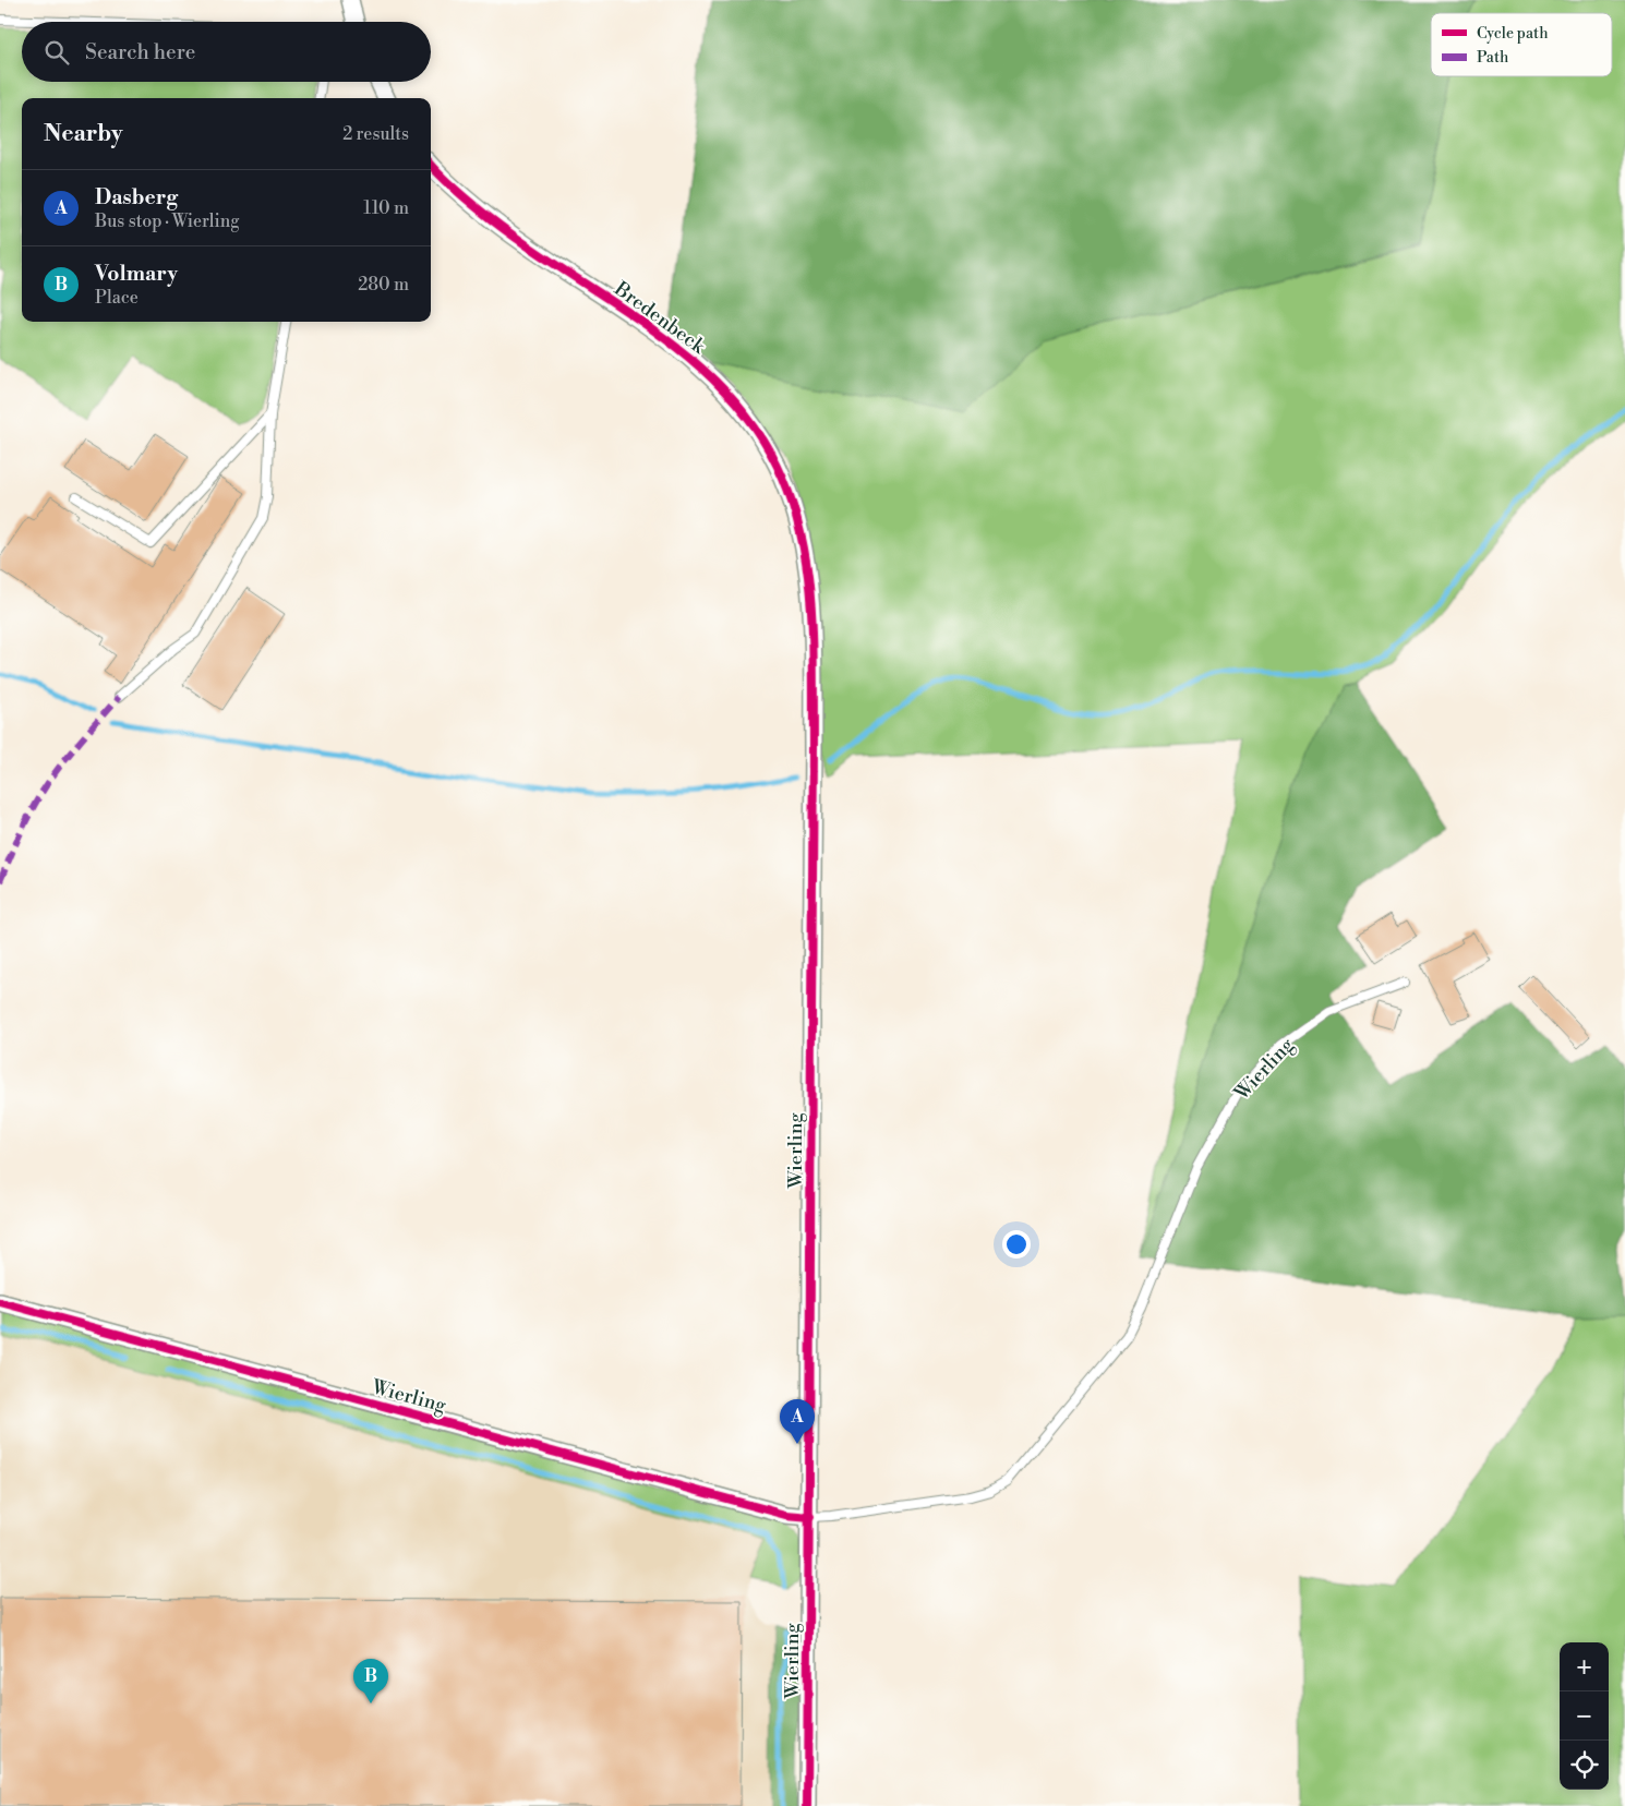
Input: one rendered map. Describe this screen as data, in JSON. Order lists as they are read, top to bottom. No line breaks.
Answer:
{"streets":{"street":["Bredenbeck","Wierling"]},"crossings":[["Bredenbeck","Wierling"]],"legend":["Cycle path","Path"],"page":{"search":"Search here","heading":["Nearby","2 results"],"list":[{"mark":"A","name":"Dasberg","note":"Bus stop · Wierling","value":"110 m"},{"mark":"B","name":"Volmary","note":"Place","value":"280 m"}],"pins":["A","B"],"map_buttons":["+","−"]}}
